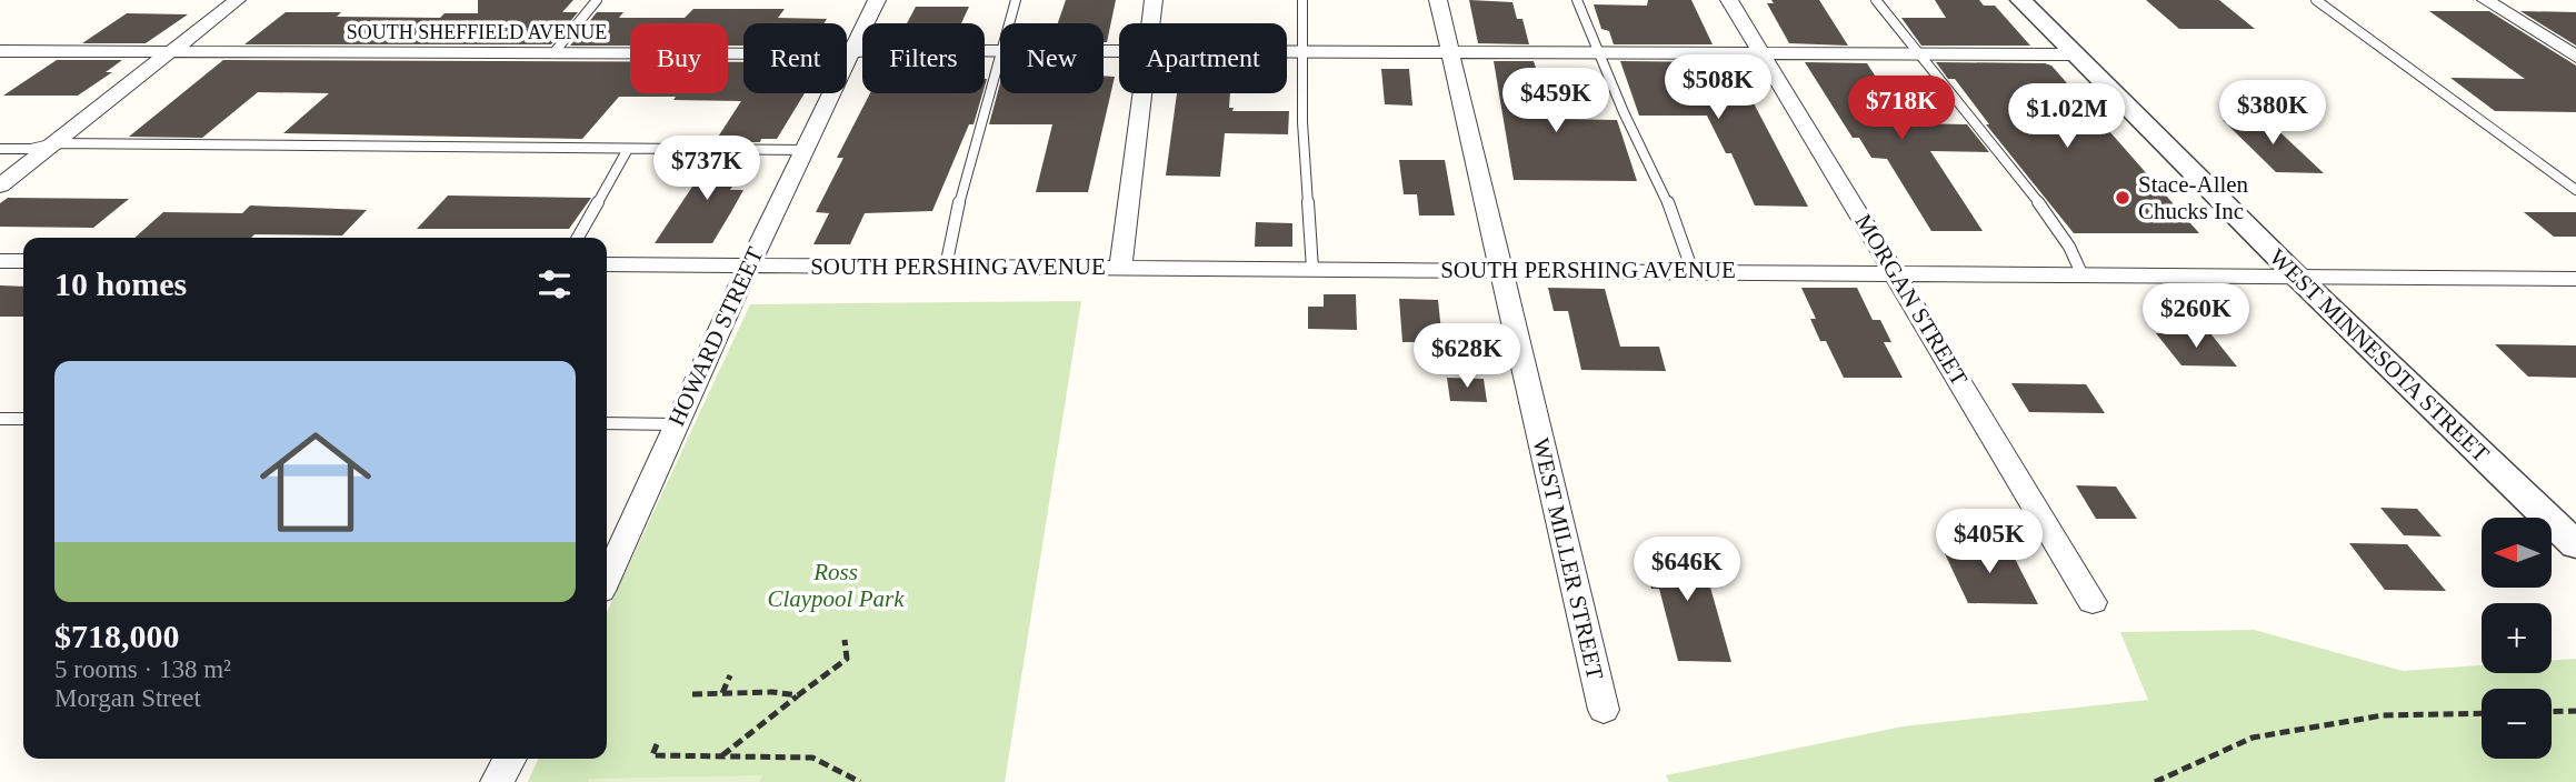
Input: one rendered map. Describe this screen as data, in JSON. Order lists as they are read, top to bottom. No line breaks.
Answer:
{"streets":{"street":["SOUTH SHEFFIELD AVENUE","SOUTH PERSHING AVENUE","MORGAN STREET","HOWARD STREET","WEST MINNESOTA STREET","WEST MILLER STREET"]},"crossings":[["SOUTH SHEFFIELD AVENUE","MORGAN STREET"],["SOUTH SHEFFIELD AVENUE","HOWARD STREET"],["SOUTH SHEFFIELD AVENUE","WEST MINNESOTA STREET"],["SOUTH SHEFFIELD AVENUE","WEST MILLER STREET"],["SOUTH PERSHING AVENUE","MORGAN STREET"],["SOUTH PERSHING AVENUE","HOWARD STREET"],["SOUTH PERSHING AVENUE","WEST MINNESOTA STREET"],["SOUTH PERSHING AVENUE","WEST MILLER STREET"]],"parks":["Ross Claypool Park"],"places":["Stace-Allen Chucks Inc"],"north":"left","page":{"chip":["Buy","Rent","Filters","New","Apartment"],"price":["$508K","$459K","$718K","$380K","$1.02M","$737K","$260K","$628K","$405K","$646K"],"heading":"10 homes","list":[{"name":"$718,000","note":"5 rooms · 138 m² · Morgan Street"}],"map_buttons":["+","−"]}}
